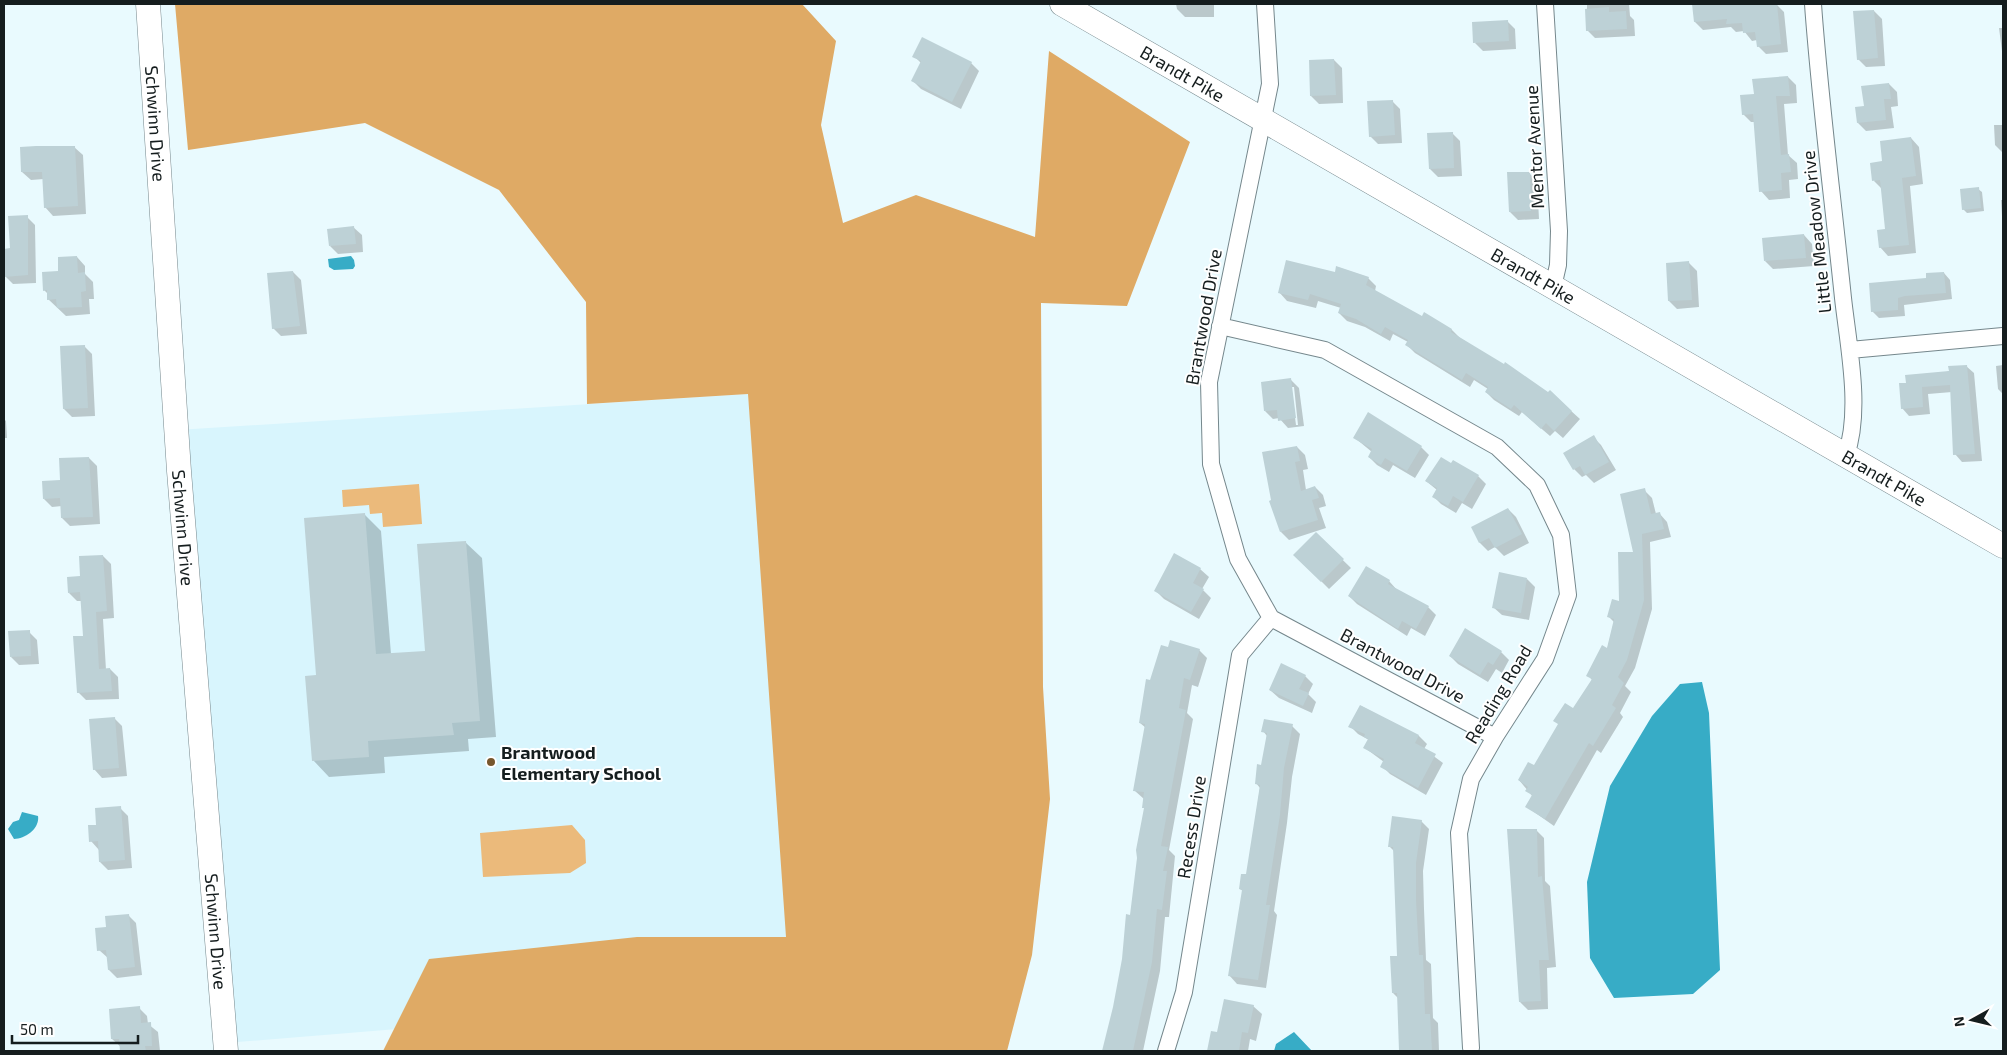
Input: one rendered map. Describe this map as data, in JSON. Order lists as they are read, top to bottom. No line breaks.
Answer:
{"streets":{"main road":["Brandt Pike","Schwinn Drive"],"street":["Mentor Avenue","Little Meadow Drive","Brantwood Drive","Reading Road","Recess Drive"]},"crossings":[["Brandt Pike","Mentor Avenue"],["Brandt Pike","Little Meadow Drive"],["Brandt Pike","Brantwood Drive"],["Brantwood Drive","Reading Road"],["Brantwood Drive","Recess Drive"]],"places":["Brantwood Elementary School"],"scale_bar":"50 m","north":"left"}
